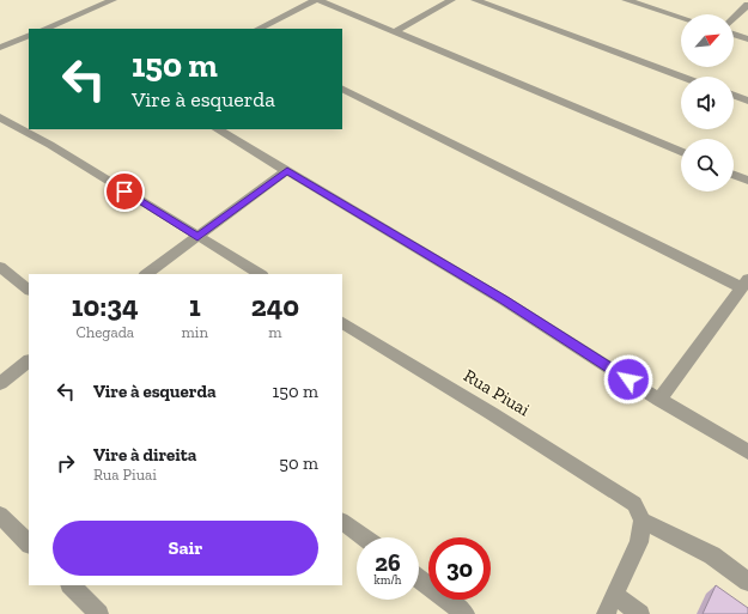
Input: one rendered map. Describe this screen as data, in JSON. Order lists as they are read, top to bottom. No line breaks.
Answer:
{"streets":{"street":["Rua Piuai"]},"north":"top right","page":{"turn":["150 m","Vire à esquerda"],"eta":["10:34","Chegada","1","min","240","m"],"list":[{"name":"Vire à esquerda","value":"150 m"},{"name":"Vire à direita","note":"Rua Piuai","value":"50 m"}],"buttons":"Sair","speed":"26 km/h","limit":"30"}}
